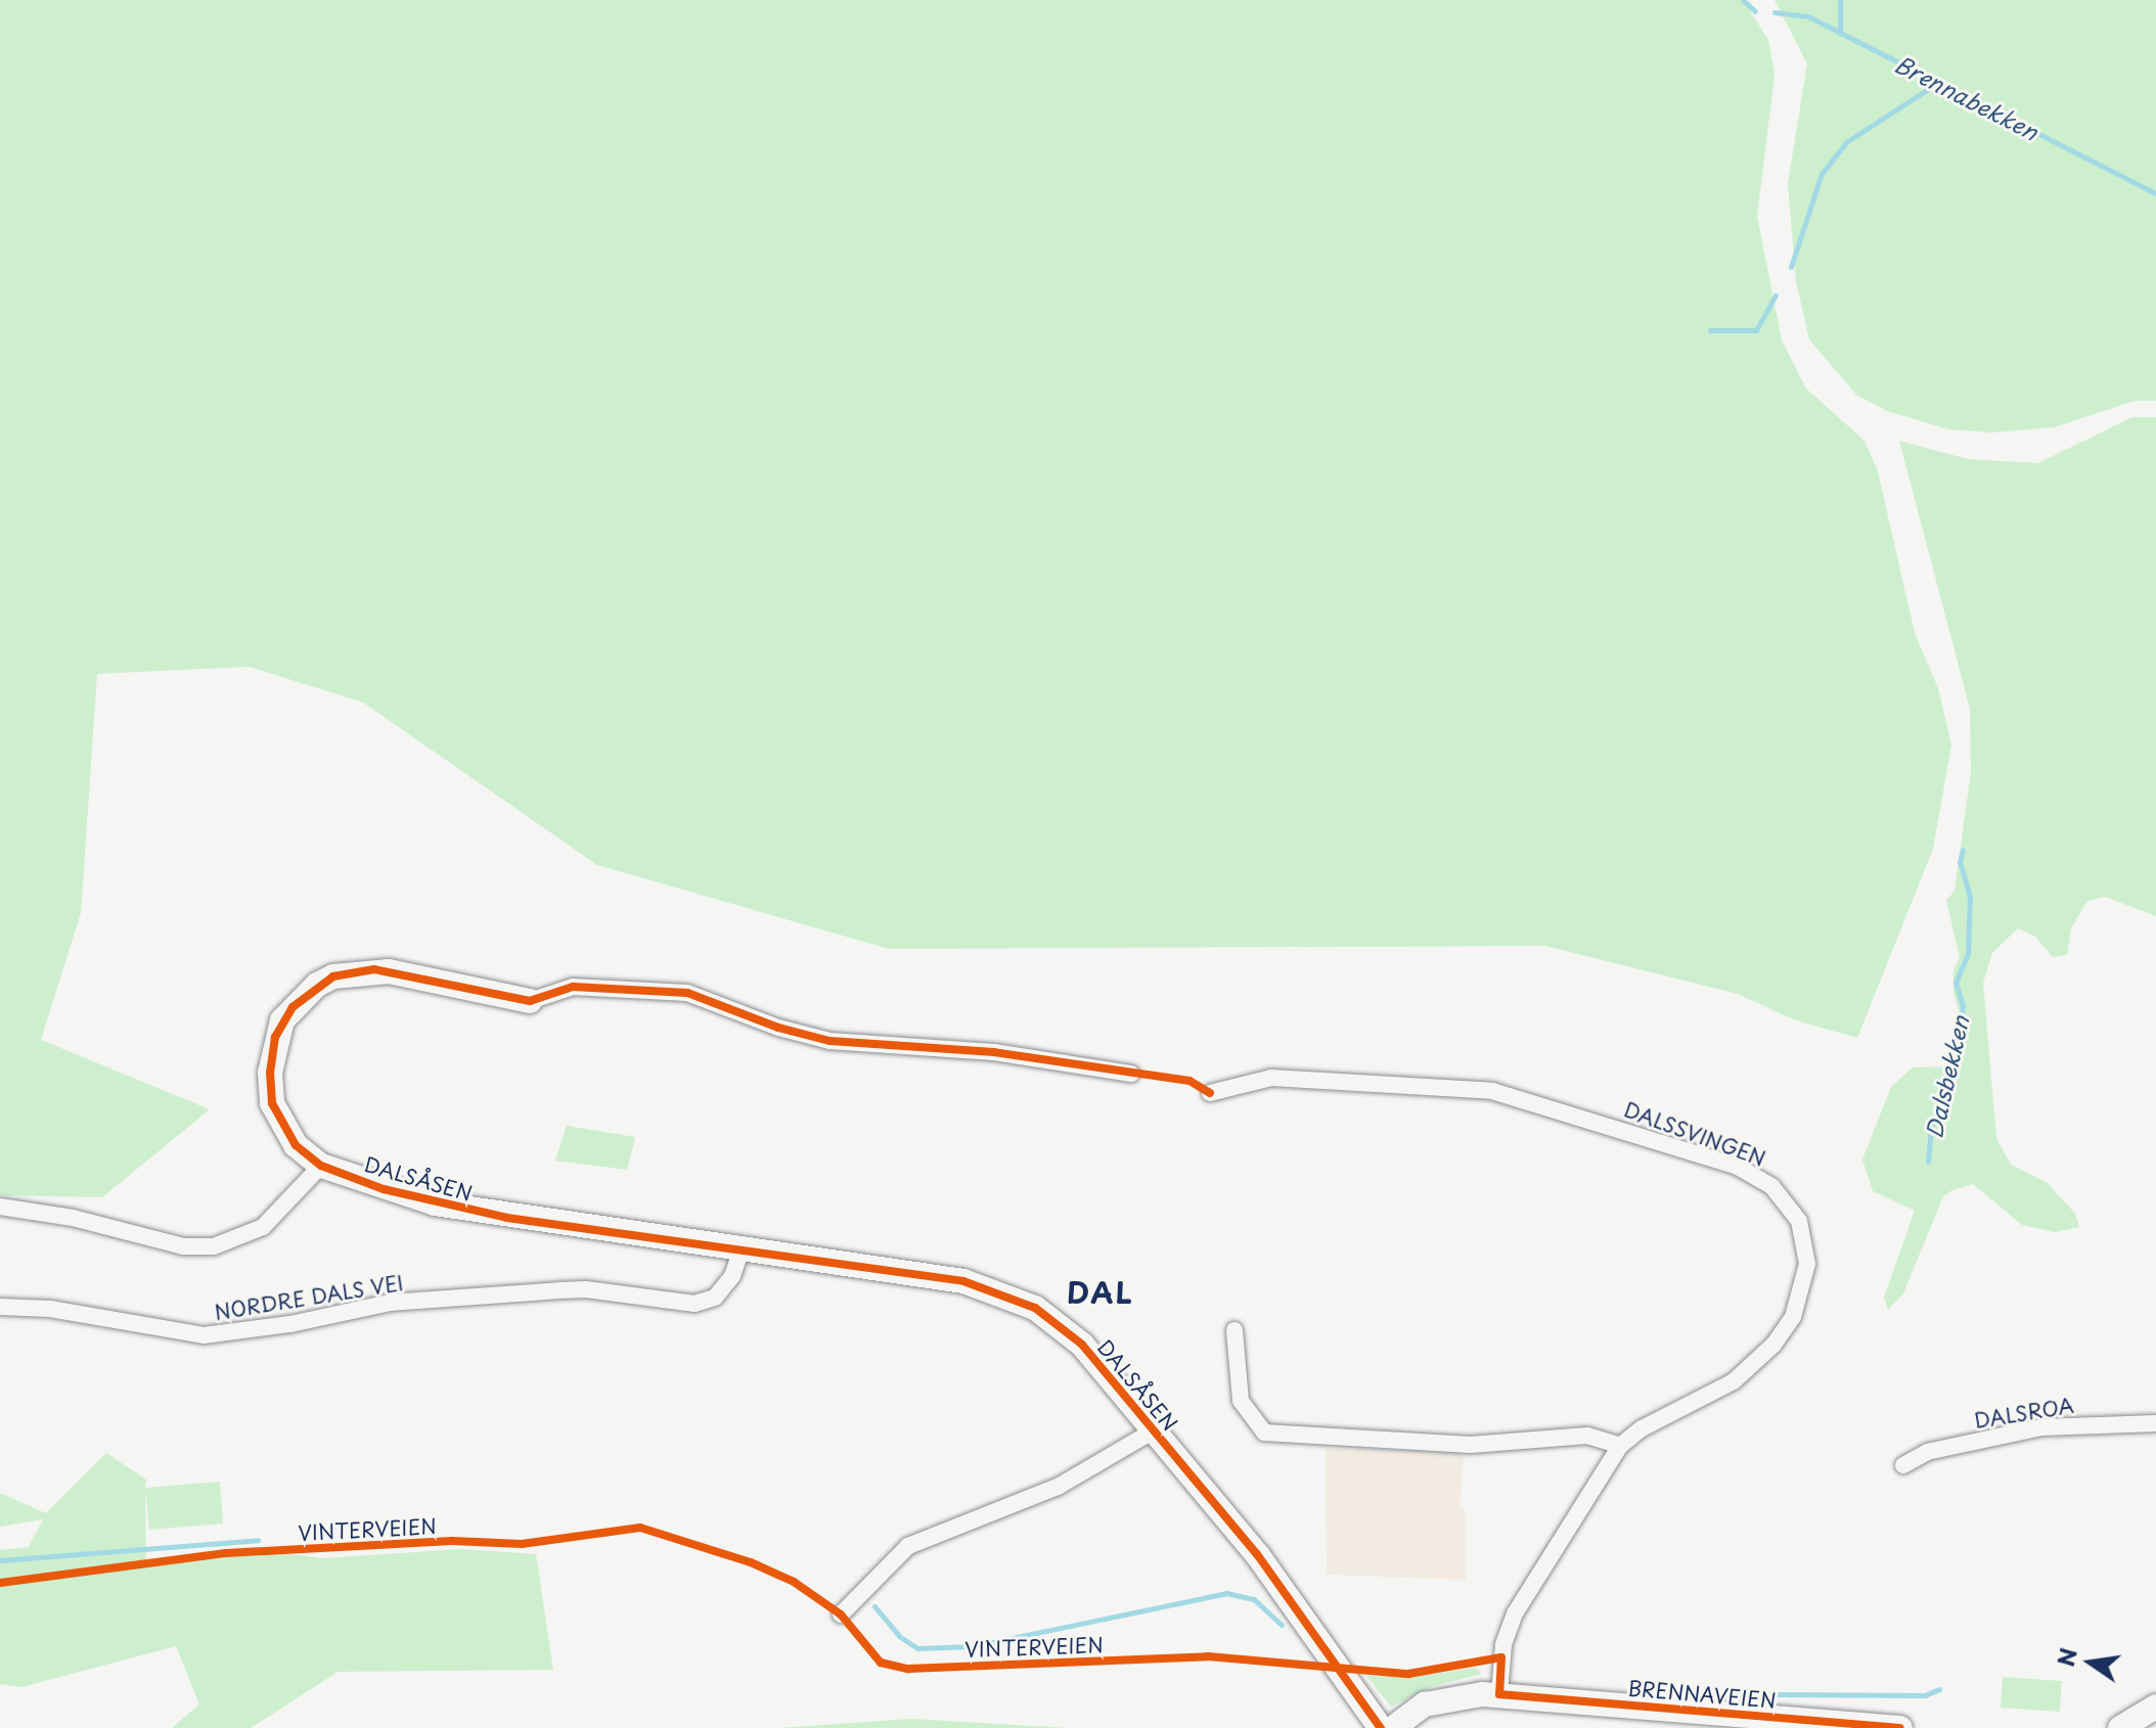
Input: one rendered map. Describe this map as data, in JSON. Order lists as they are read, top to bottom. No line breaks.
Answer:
{"streets":{"street":["DALSSVINGEN","DALSÅSEN","NORDRE DALS VEI","DALSROA","BRENNAVEIEN"],"cycle path":["VINTERVEIEN"]},"crossings":[["DALSSVINGEN","BRENNAVEIEN"],["DALSÅSEN","NORDRE DALS VEI"]],"districts":["DAL"],"water":["Brennabekken","Dalsbekken"],"north":"left"}
